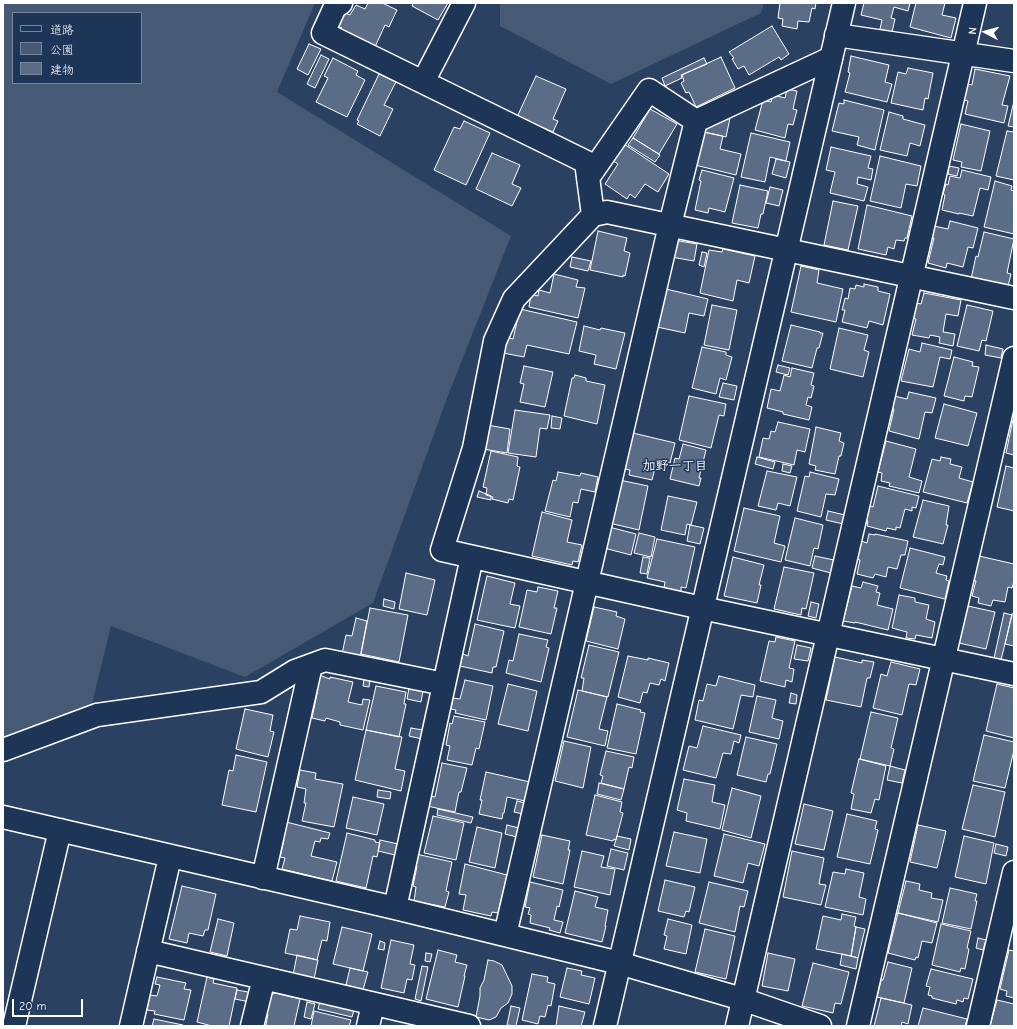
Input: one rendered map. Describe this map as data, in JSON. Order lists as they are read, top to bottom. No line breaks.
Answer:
{"districts":["加野一丁目"],"legend":["道路","公園","建物"],"scale_bar":"20 m","north":"left"}
